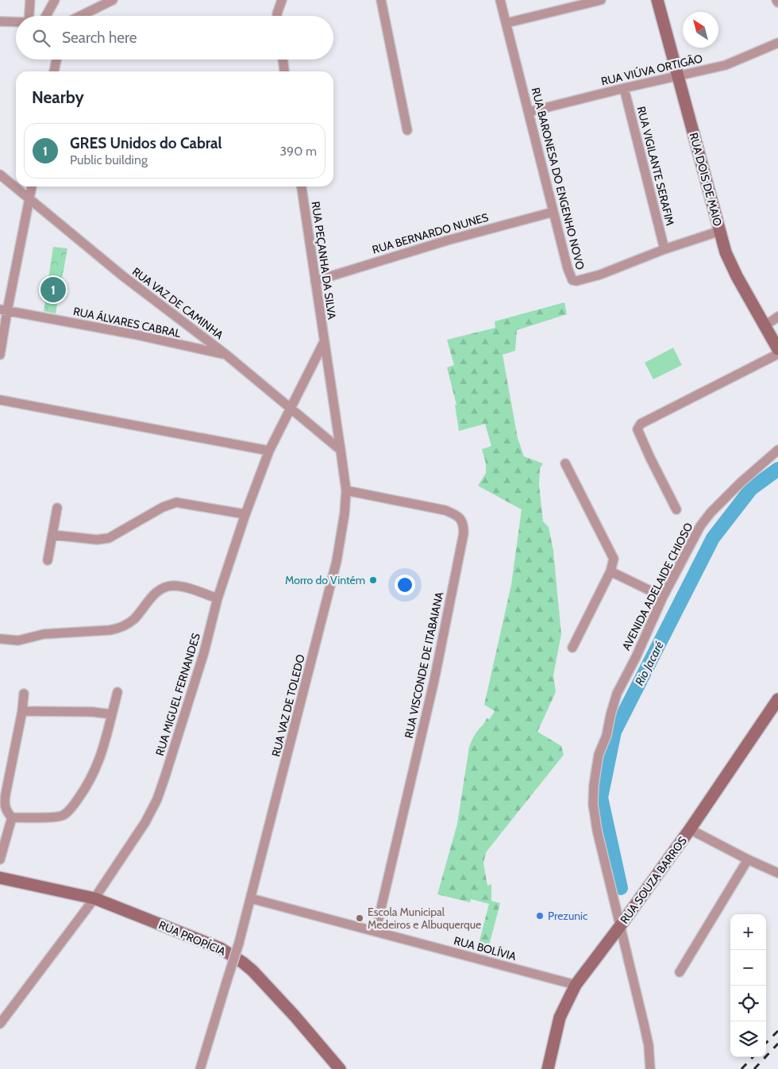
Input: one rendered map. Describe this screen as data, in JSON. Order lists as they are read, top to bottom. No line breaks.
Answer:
{"streets":{"street":["RUA VIÚVA ORTIGÃO","RUA VIGILANTE SERAFIM","RUA BARONESA DO ENGENHO NOVO","RUA DOIS DE MAIO","RUA BERNARDO NUNES","RUA PEÇANHA DA SILVA","RUA VAZ DE CAMINHA","RUA ÁLVARES CABRAL","AVENIDA ADELAIDE CHIOSO","RUA VISCONDE DE ITABAIANA","RUA MIGUEL FERNANDES","RUA VAZ DE TOLEDO","RUA SOUZA BARROS","RUA PROPÍCIA","RUA BOLÍVIA"]},"crossings":[["RUA VIÚVA ORTIGÃO","RUA VIGILANTE SERAFIM"],["RUA VIÚVA ORTIGÃO","RUA BARONESA DO ENGENHO NOVO"],["RUA VIÚVA ORTIGÃO","RUA DOIS DE MAIO"],["RUA VIGILANTE SERAFIM","RUA BARONESA DO ENGENHO NOVO"],["RUA BARONESA DO ENGENHO NOVO","RUA DOIS DE MAIO"],["RUA BARONESA DO ENGENHO NOVO","RUA BERNARDO NUNES"],["RUA BERNARDO NUNES","RUA PEÇANHA DA SILVA"],["RUA PEÇANHA DA SILVA","RUA MIGUEL FERNANDES"],["RUA PEÇANHA DA SILVA","RUA VAZ DE TOLEDO"],["RUA VAZ DE CAMINHA","RUA ÁLVARES CABRAL"],["RUA VAZ DE CAMINHA","RUA MIGUEL FERNANDES"],["RUA VAZ DE CAMINHA","RUA VAZ DE TOLEDO"],["AVENIDA ADELAIDE CHIOSO","RUA SOUZA BARROS"],["RUA VISCONDE DE ITABAIANA","RUA VAZ DE TOLEDO"],["RUA VISCONDE DE ITABAIANA","RUA BOLÍVIA"],["RUA MIGUEL FERNANDES","RUA VAZ DE TOLEDO"],["RUA MIGUEL FERNANDES","RUA PROPÍCIA"],["RUA VAZ DE TOLEDO","RUA BOLÍVIA"],["RUA SOUZA BARROS","RUA BOLÍVIA"]],"water":["Rio Jacaré"],"places":["Morro do Vintém","Prezunic","Escola Municipal Medeiros e Albuquerque"],"north":"top left","page":{"search":"Search here","heading":"Nearby","list":[{"mark":"1","name":"GRES Unidos do Cabral","note":"Public building","value":"390 m"}],"pins":"1","map_buttons":["+","−"]}}
